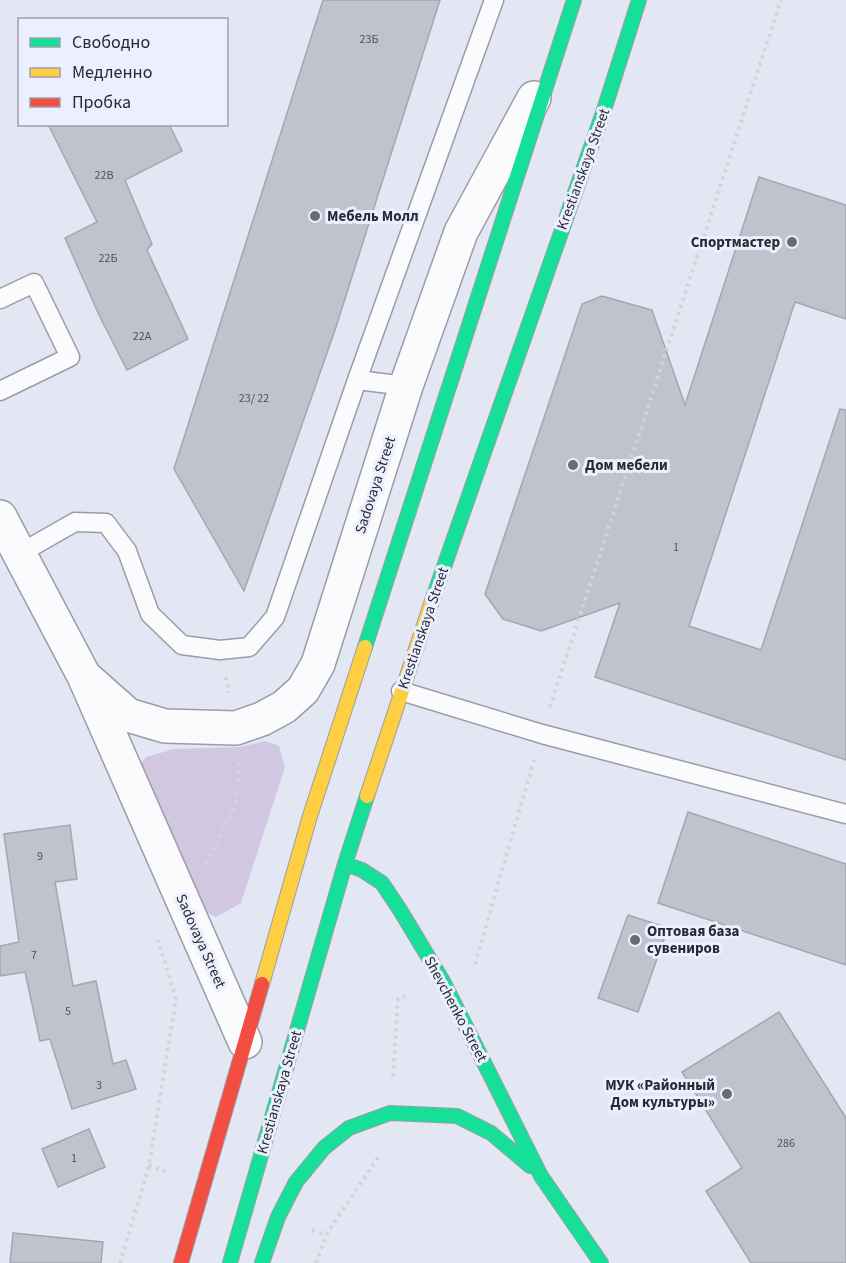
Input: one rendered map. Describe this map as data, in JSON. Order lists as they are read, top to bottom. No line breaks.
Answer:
{"streets":{"main road":["Krestianskaya Street","Shevchenko Street"],"street":["Sadovaya Street"]},"crossings":[["Krestianskaya Street","Shevchenko Street"]],"places":["Мебель Молл","Спортмастер","Дом мебели","Оптовая база сувениров","МУК «Районный Дом культуры»"],"house_numbers":["23Б","22В","22Б","22А","23/ 22","1","9","7","5","3","286","1"],"legend":["Свободно","Медленно","Пробка"]}
